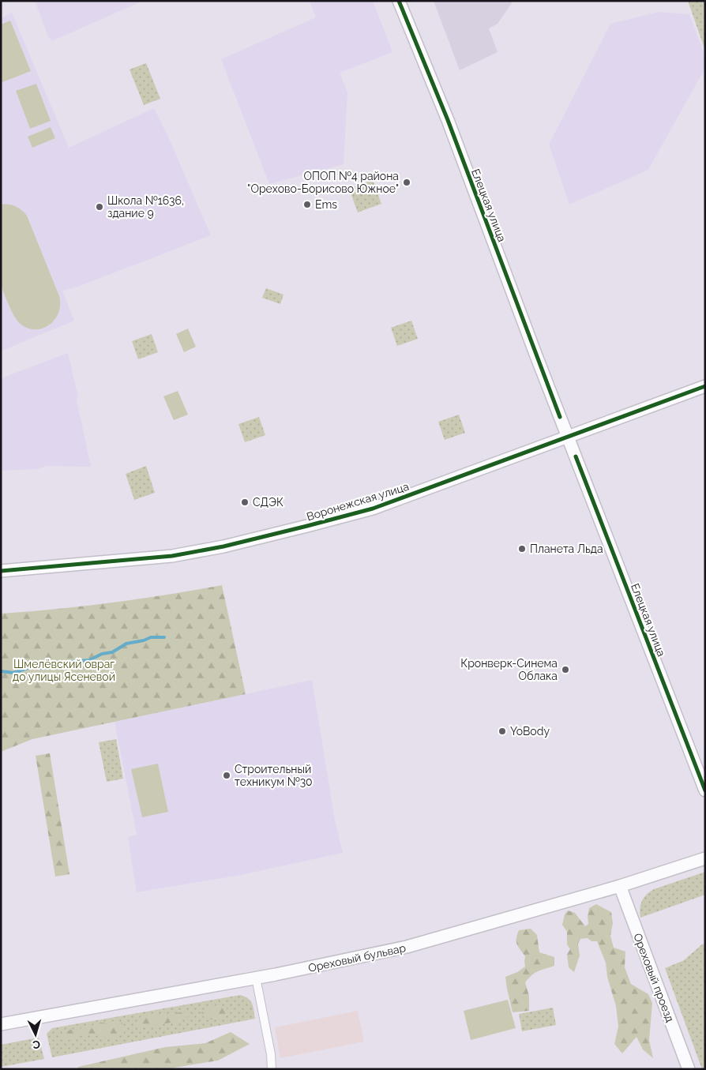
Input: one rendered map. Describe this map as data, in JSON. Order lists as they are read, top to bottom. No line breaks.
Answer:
{"streets":{"street":["Елецкая улица","Воронежская улица","Ореховый бульвар","Ореховый проезд"]},"crossings":[["Елецкая улица","Воронежская улица"],["Ореховый бульвар","Ореховый проезд"]],"parks":["Шмелёвский овраг до улицы Ясеневой"],"places":["ОПОП №4 района \"Орехово-Борисово Южное\"","Ems","Школа №1636, здание 9","СДЭК","Планета Льда","Кронверк-Синема Облака","YoBody","Строительный техникум №30"],"north":"bottom"}
